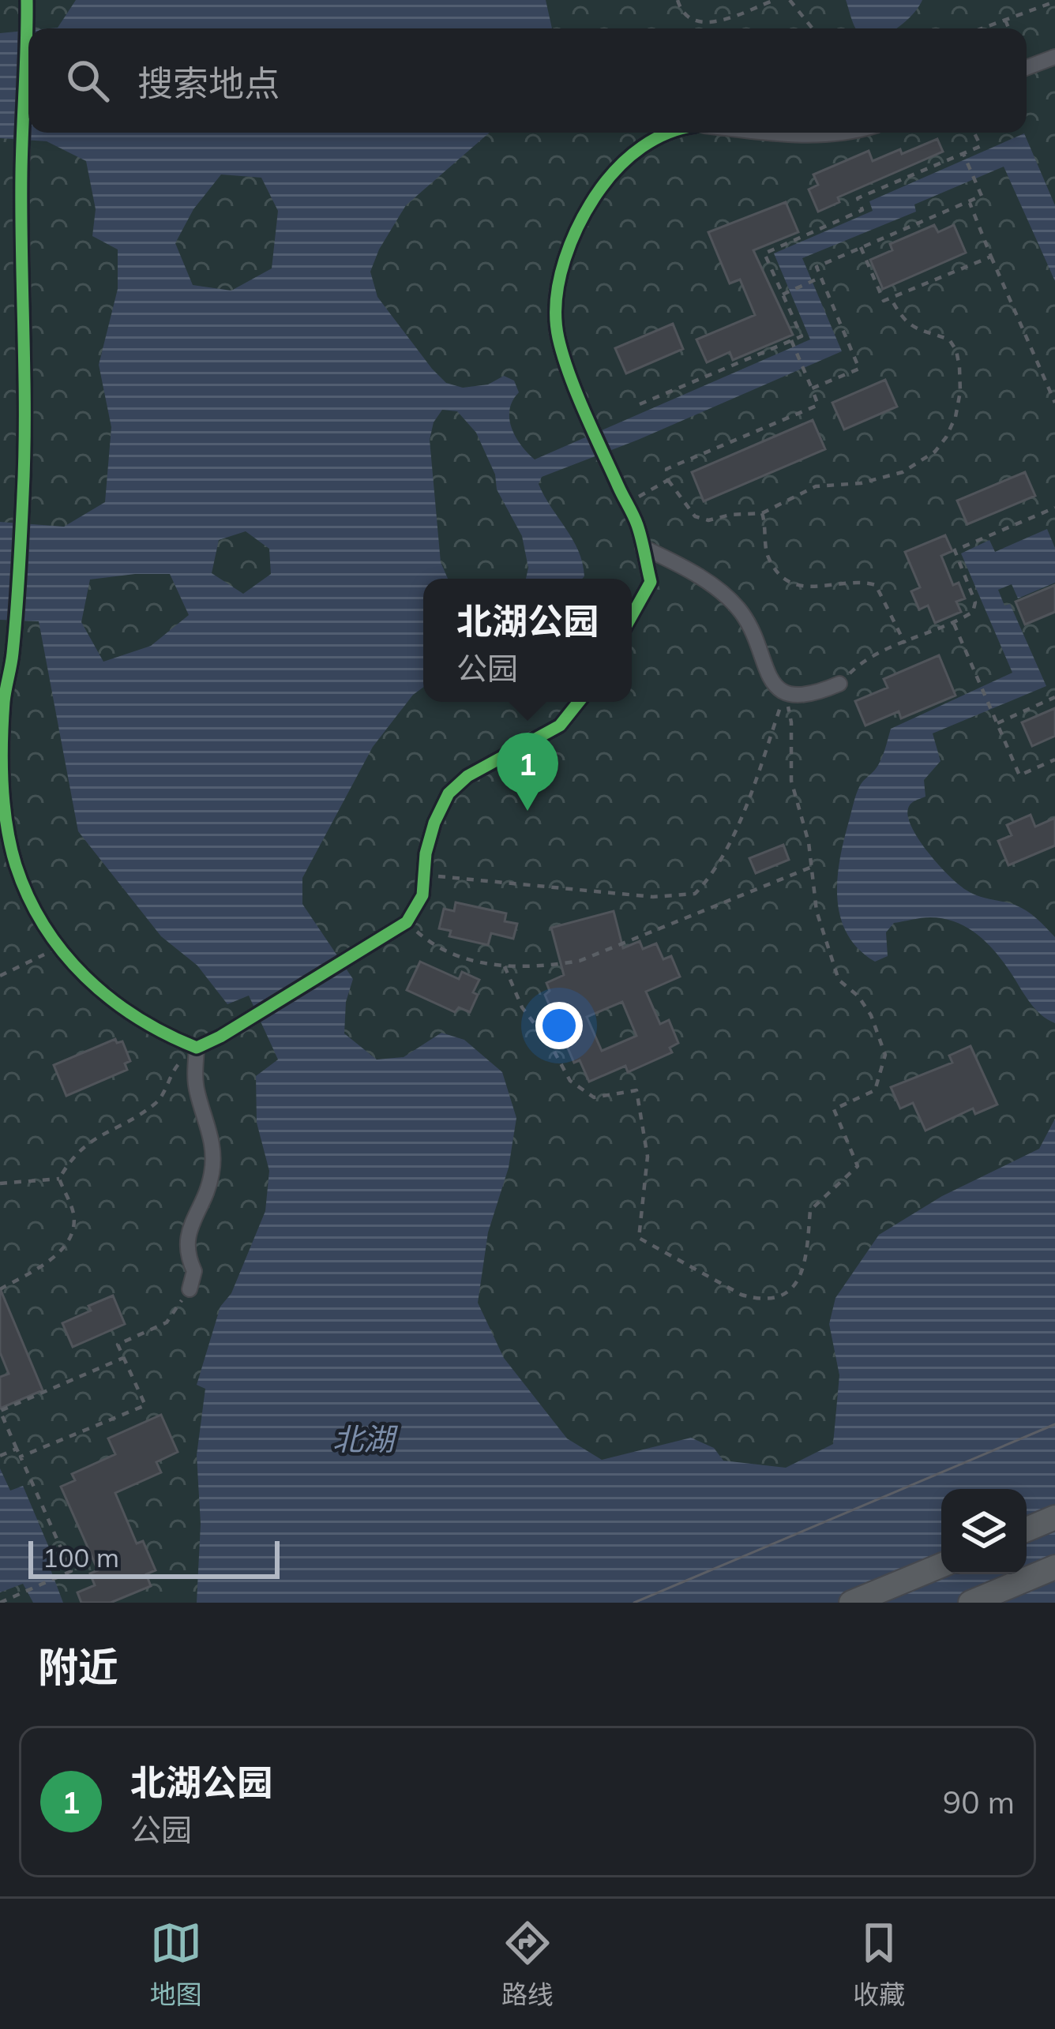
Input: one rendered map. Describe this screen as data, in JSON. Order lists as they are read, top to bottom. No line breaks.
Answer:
{"water":["北湖"],"scale_bar":"100 m","page":{"search":"搜索地点","popup":["北湖公园","公园"],"pins":"1","scale":"100 m","heading":"附近","list":[{"mark":"1","name":"北湖公园","note":"公园","value":"90 m"}],"nav":["地图","路线","收藏"]}}
